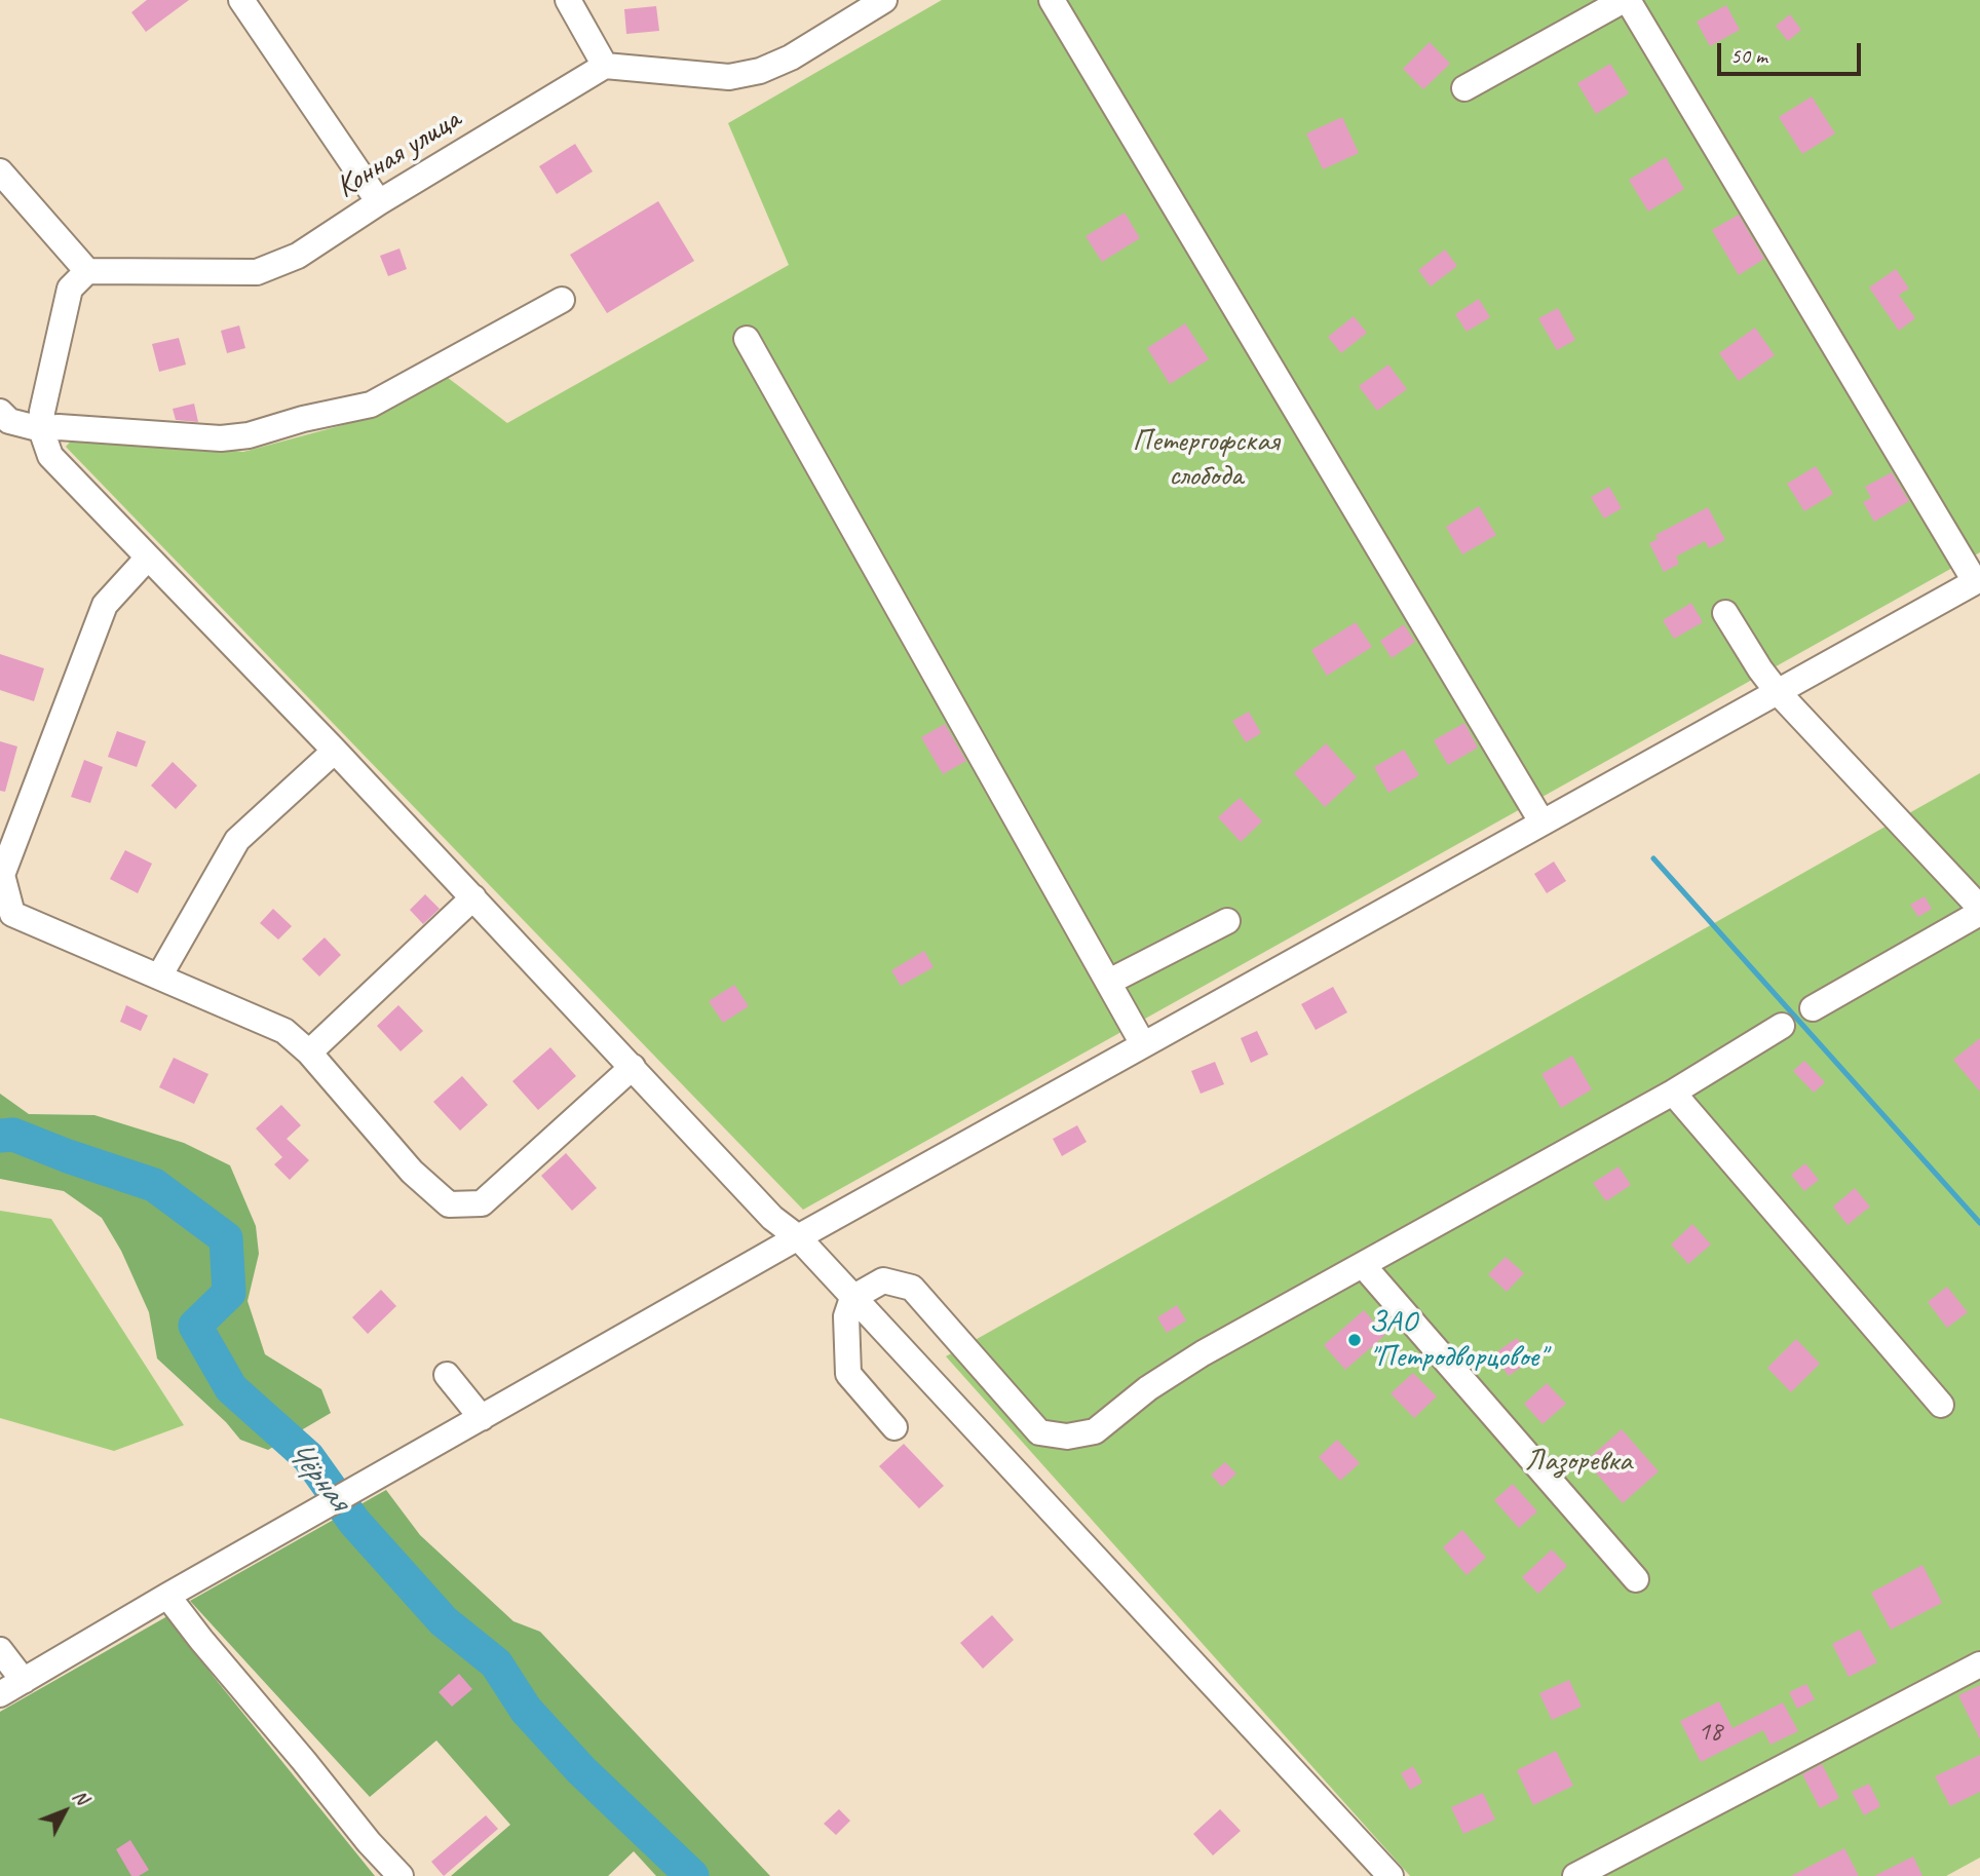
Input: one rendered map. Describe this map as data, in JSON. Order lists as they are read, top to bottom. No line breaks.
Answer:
{"streets":{"street":["Конная улица"]},"water":["Чёрная"],"parks":["Петергофская слобода","Лазоревка"],"places":["ЗАО \"Петродворцовое\""],"house_numbers":["18"],"scale_bar":"50 m","north":"top right"}
